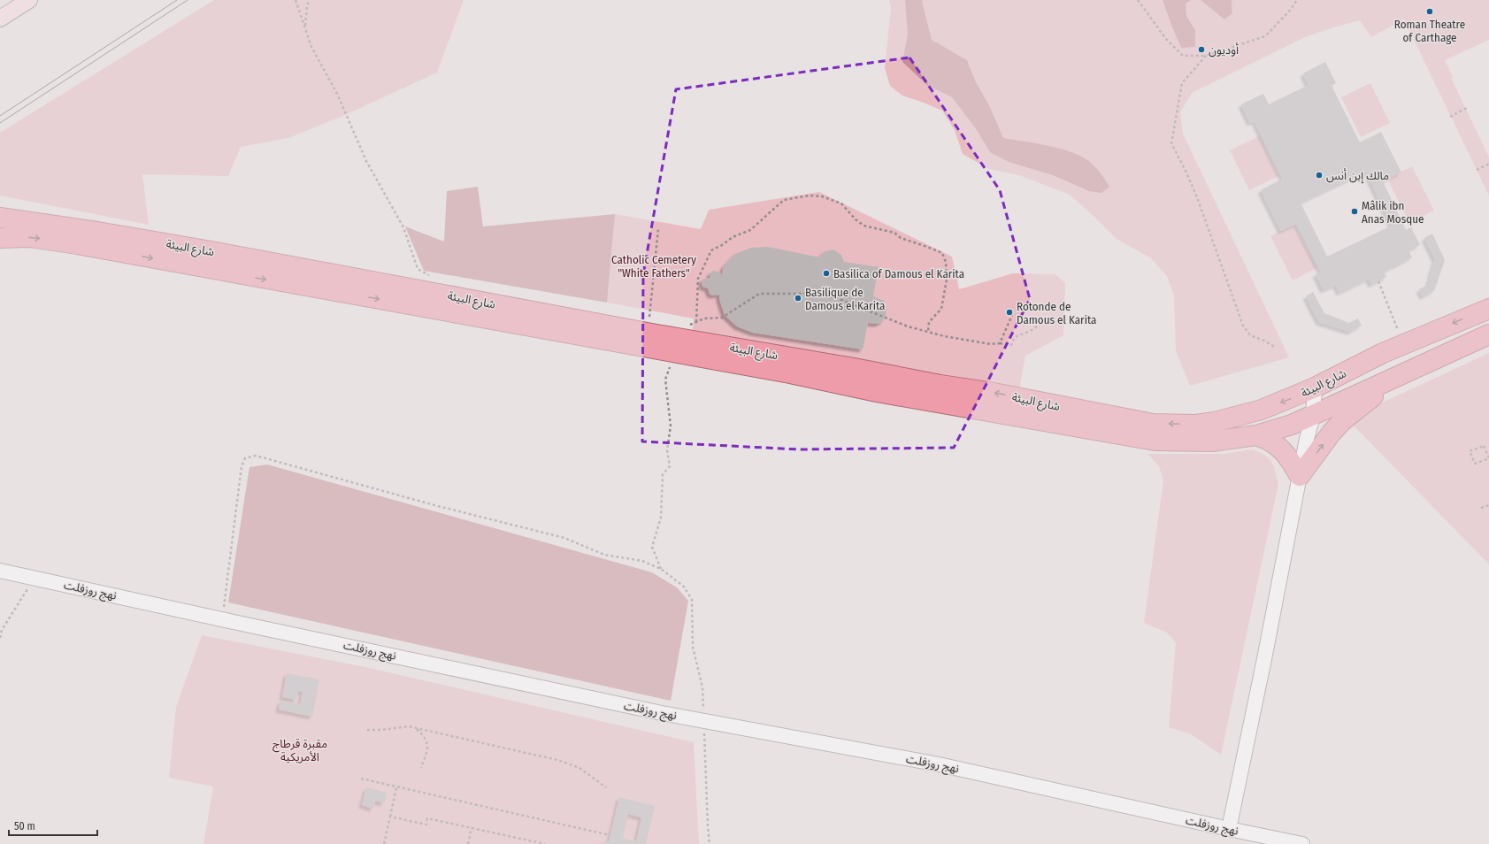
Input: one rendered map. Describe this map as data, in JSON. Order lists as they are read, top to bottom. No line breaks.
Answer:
{"streets":{"highway":["شارع البيئة"],"street":["نهج روزفلت"]},"parks":["Catholic Cemetery \"White Fathers\"","مقبرة قرطاج الأمريكية"],"places":["Roman Theatre of Carthage","أوديون","مالك إبن أنس","Mâlik ibn Anas Mosque","Basilica of Damous el Karita","Basilique de Damous el Karita","Rotonde de Damous el Karita"],"scale_bar":"50 m"}
